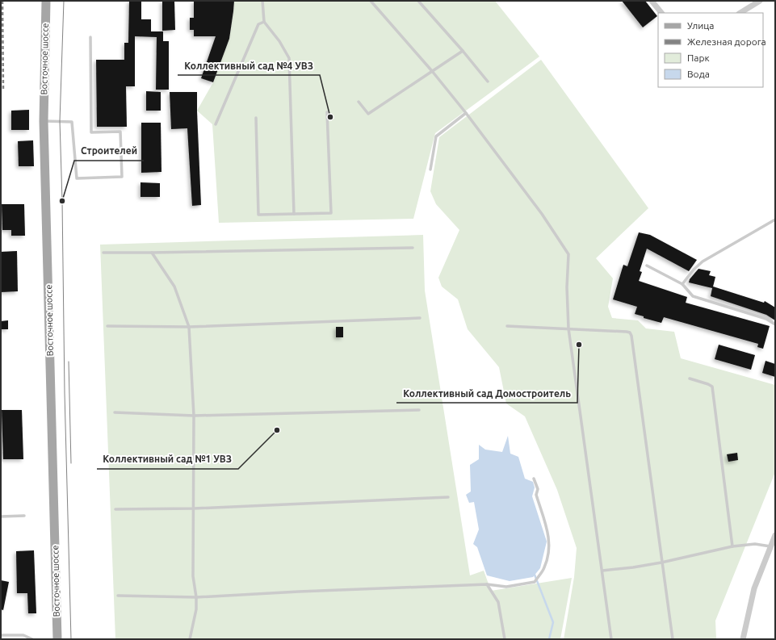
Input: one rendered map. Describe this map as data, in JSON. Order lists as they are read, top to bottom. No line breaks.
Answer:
{"streets":{"main road":["Восточное шоссе"]},"places":["Коллективный сад №4 УВЗ","Строителей","Коллективный сад Домостроитель","Коллективный сад №1 УВЗ"],"legend":["Улица","Железная дорога","Парк","Вода"]}
